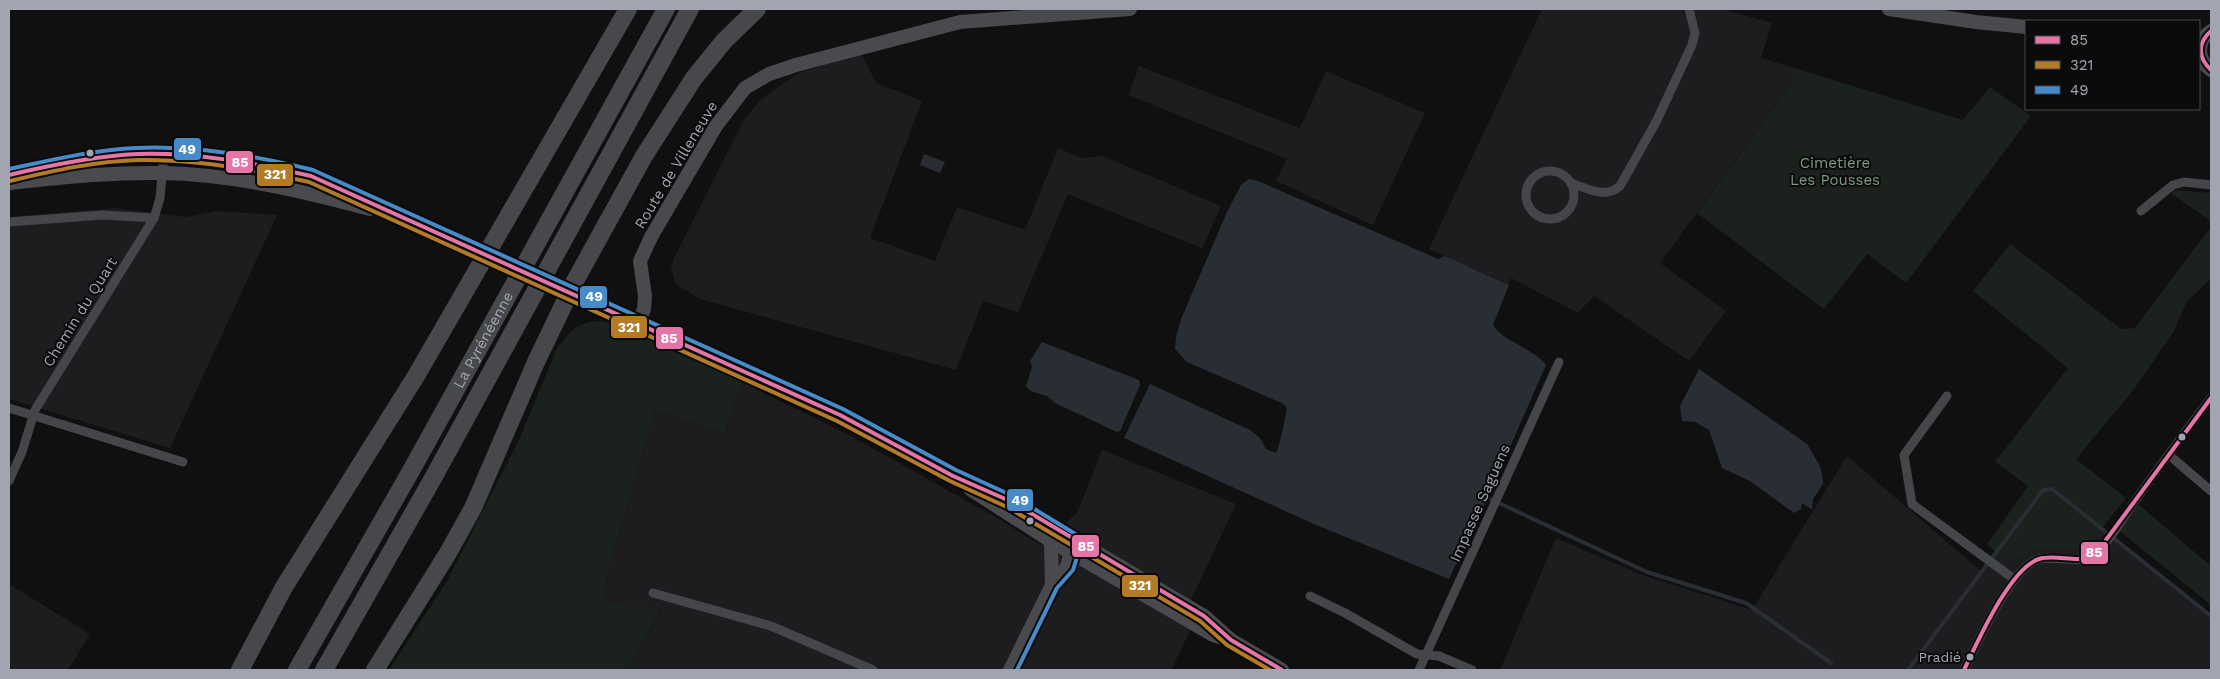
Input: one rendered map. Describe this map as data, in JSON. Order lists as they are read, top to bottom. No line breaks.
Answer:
{"streets":{"highway":["La Pyrénéenne"],"main road":["Route de Villeneuve"],"street":["Chemin du Quart","Impasse Saguens"]},"parks":["Cimetière Les Pousses"],"places":["Pradié"],"lines":["transit line 85","transit line 49","transit line 321"],"legend":["85","321","49"]}
